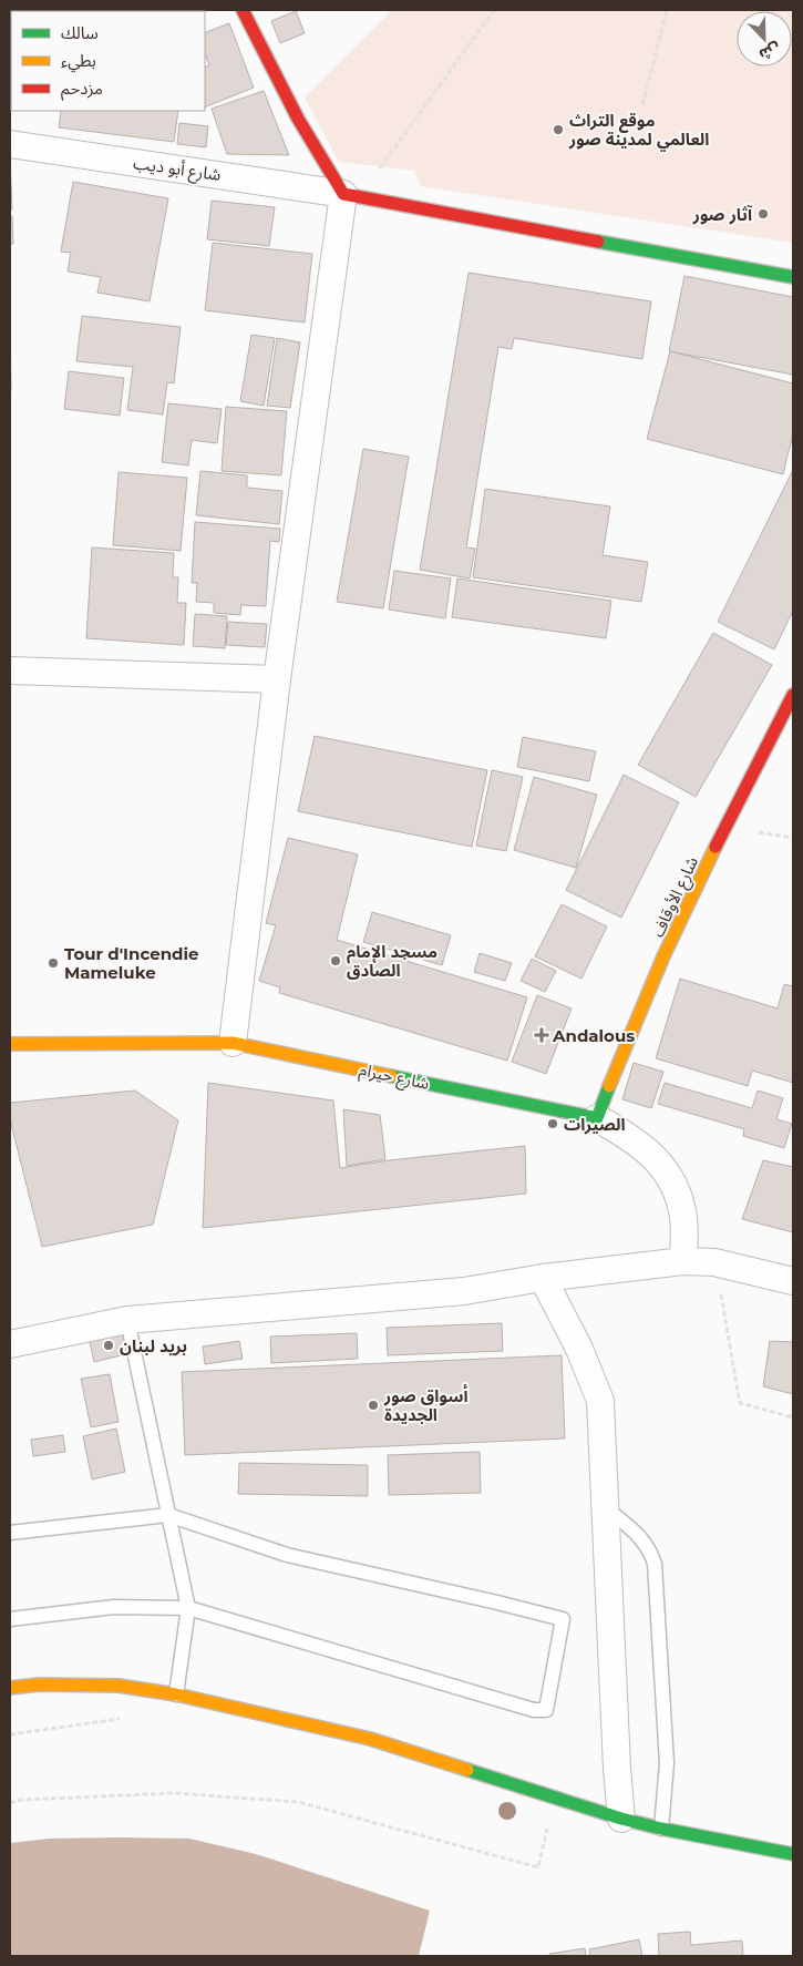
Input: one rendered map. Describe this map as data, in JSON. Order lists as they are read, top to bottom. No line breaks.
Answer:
{"streets":{"street":["شارع أبو ديب","شارع الأوقاف","شارع حيرام"]},"crossings":[["شارع الأوقاف","شارع حيرام"]],"places":{"other":["موقع التراث العالمي لمدينة صور","آثار صور","مسجد الإمام الصادق","Tour d'Incendie Mameluke","الصيرات","بريد لبنان","أسواق صور الجديدة"],"health":["Andalous"]},"legend":["سالك","بطيء","مزدحم"],"north":"bottom right"}
